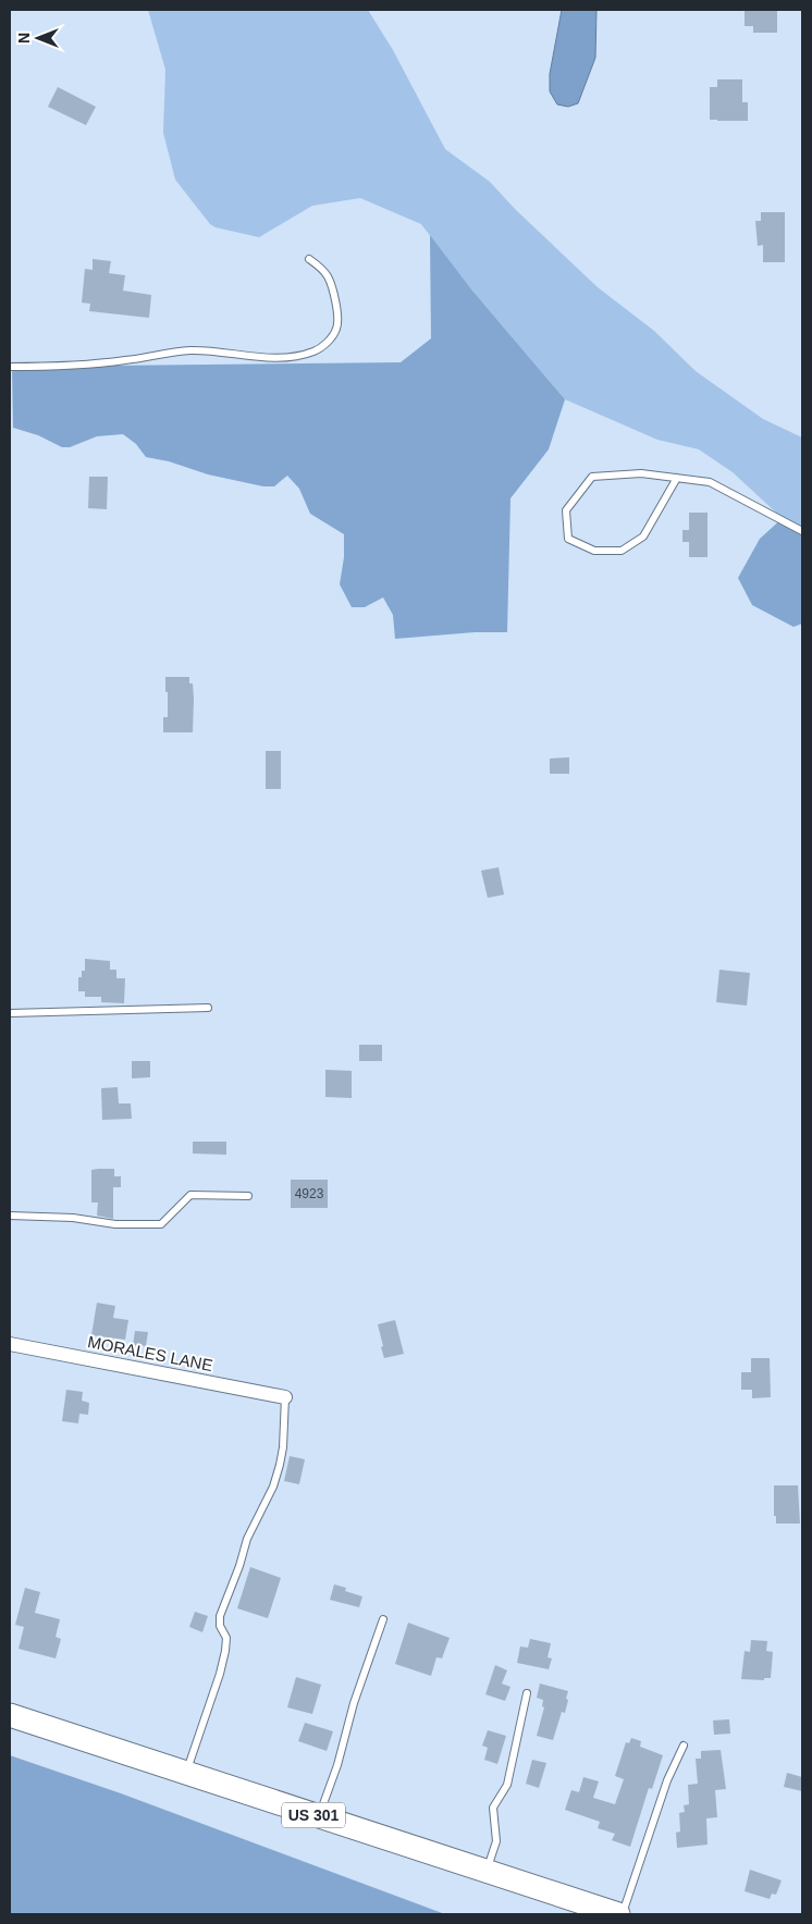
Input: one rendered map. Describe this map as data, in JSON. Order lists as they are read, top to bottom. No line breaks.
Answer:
{"streets":{"main road":["US 301"],"street":["MORALES LANE"]},"house_numbers":["4923"],"north":"left"}
